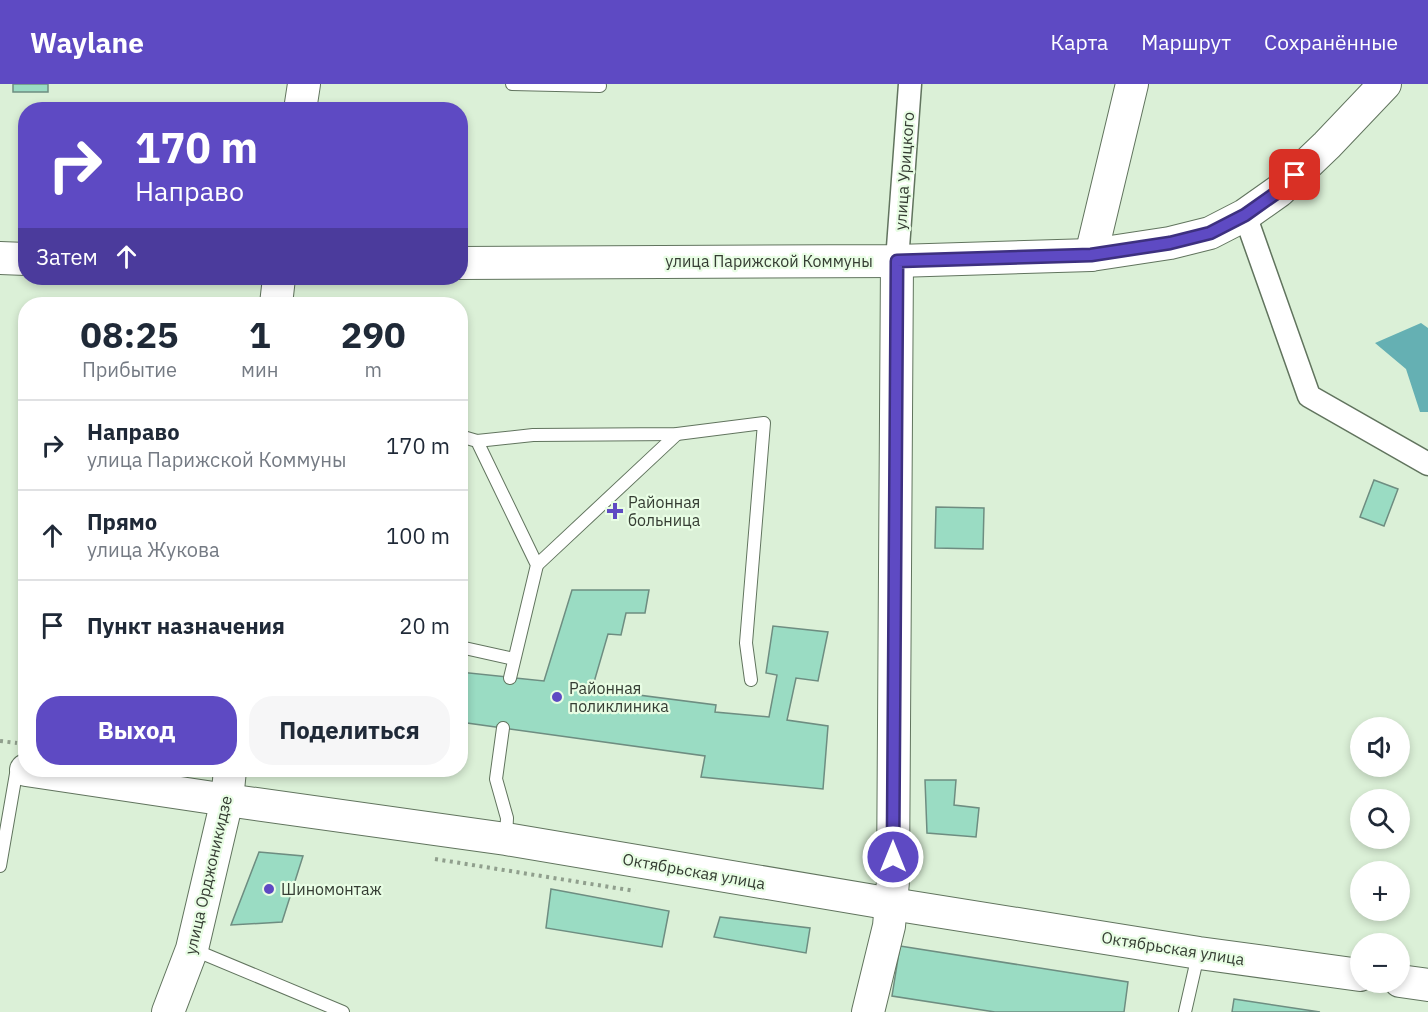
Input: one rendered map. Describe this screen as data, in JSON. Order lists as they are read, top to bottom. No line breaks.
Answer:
{"streets":{"main road":["улица Урицкого","улица Парижской Коммуны","Октябрьская улица","улица Орджоникидзе"]},"crossings":[["улица Урицкого","улица Парижской Коммуны"],["улица Урицкого","Октябрьская улица"],["Октябрьская улица","улица Орджоникидзе"]],"places":{"health":["Районная больница"],"other":["Районная поликлиника","Шиномонтаж"]},"page":{"header":"Waylane","nav":["Карта","Маршрут","Сохранённые"],"turn":["170 m","Направо"],"then":"Затем","eta":["08:25","Прибытие","1","мин","290","m"],"list":[{"name":"Направо","note":"улица Парижской Коммуны","value":"170 m"},{"name":"Прямо","note":"улица Жукова","value":"100 m"},{"name":"Пункт назначения","value":"20 m"}],"buttons":["Выход","Поделиться"],"map_buttons":["+","−"]}}
